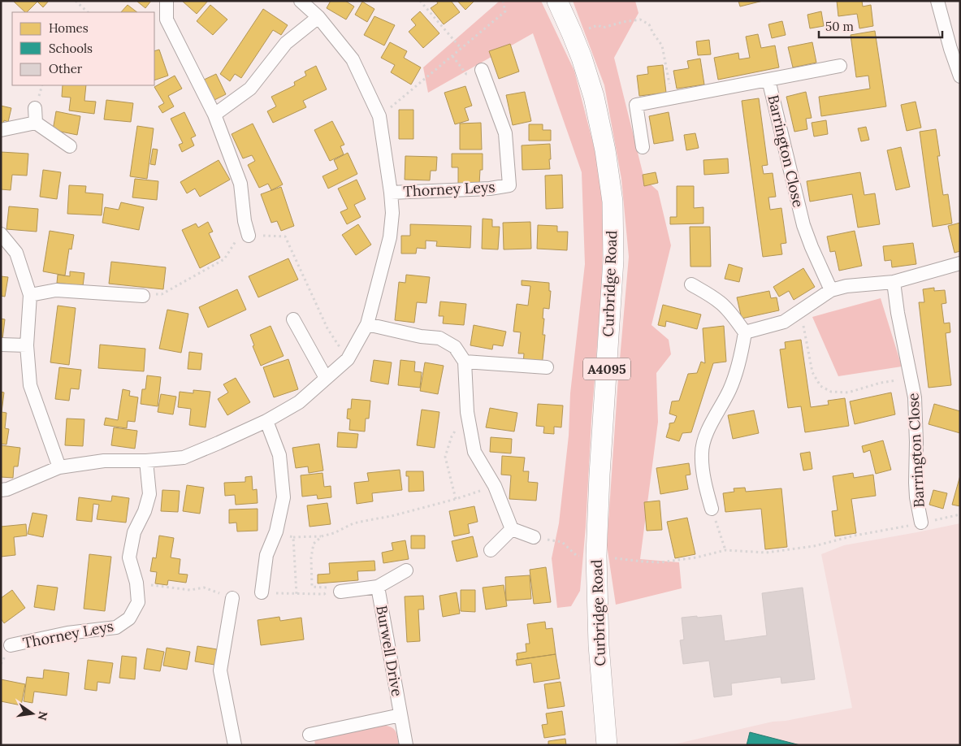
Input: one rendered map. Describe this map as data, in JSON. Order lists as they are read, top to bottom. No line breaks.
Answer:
{"streets":{"main road":["Curbridge Road","A4095"],"street":["Barrington Close","Thorney Leys","Burwell Drive"]},"legend":["Homes","Schools","Other"],"scale_bar":"50 m","north":"right"}
